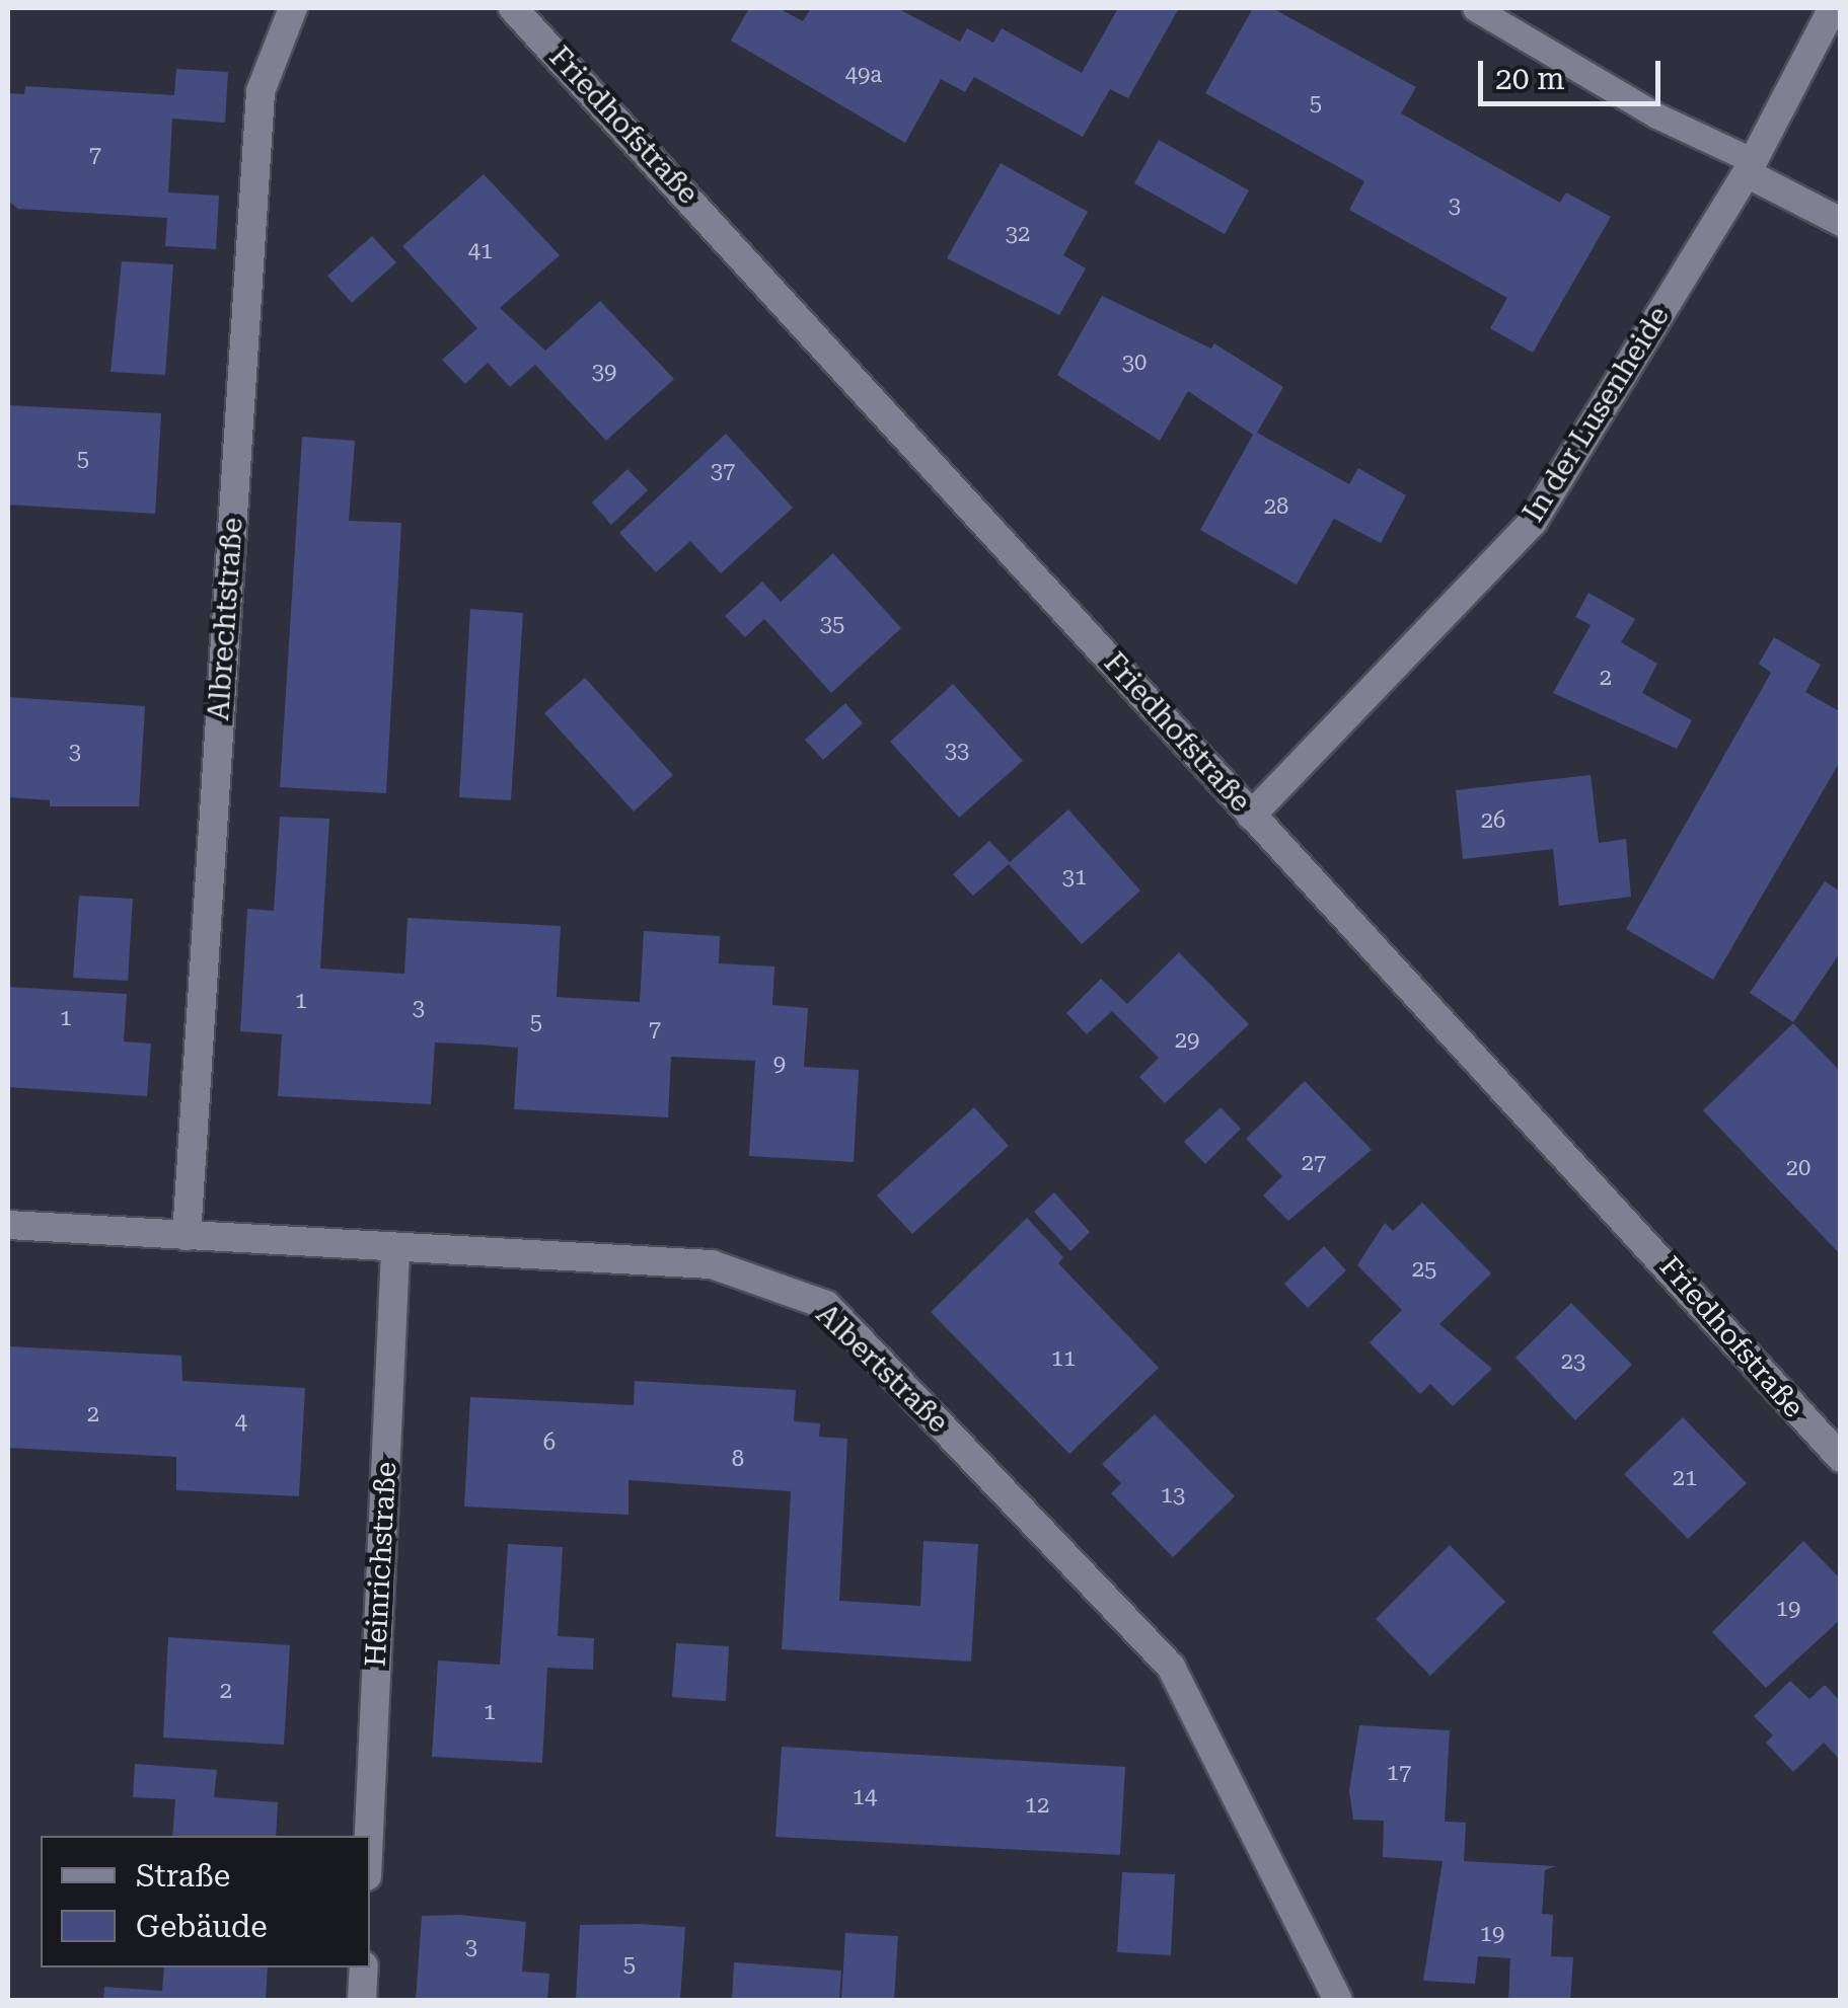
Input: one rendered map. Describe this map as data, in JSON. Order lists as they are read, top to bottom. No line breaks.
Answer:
{"streets":{"street":["Friedhofstraße","In der Lusenheide","Albrechtstraße","Albertstraße","Heinrichstraße"]},"crossings":[["Friedhofstraße","In der Lusenheide"],["Albrechtstraße","Albertstraße"],["Albertstraße","Heinrichstraße"]],"house_numbers":["49a","5","7","3","32","41","30","39","5","37","28","35","2","33","3","26","31","1","3","1","5","7","29","9","27","20","25","11","23","2","4","6","8","21","13","19","2","1","17","14","12","19","3","5"],"legend":["Straße","Gebäude"],"scale_bar":"20 m"}
